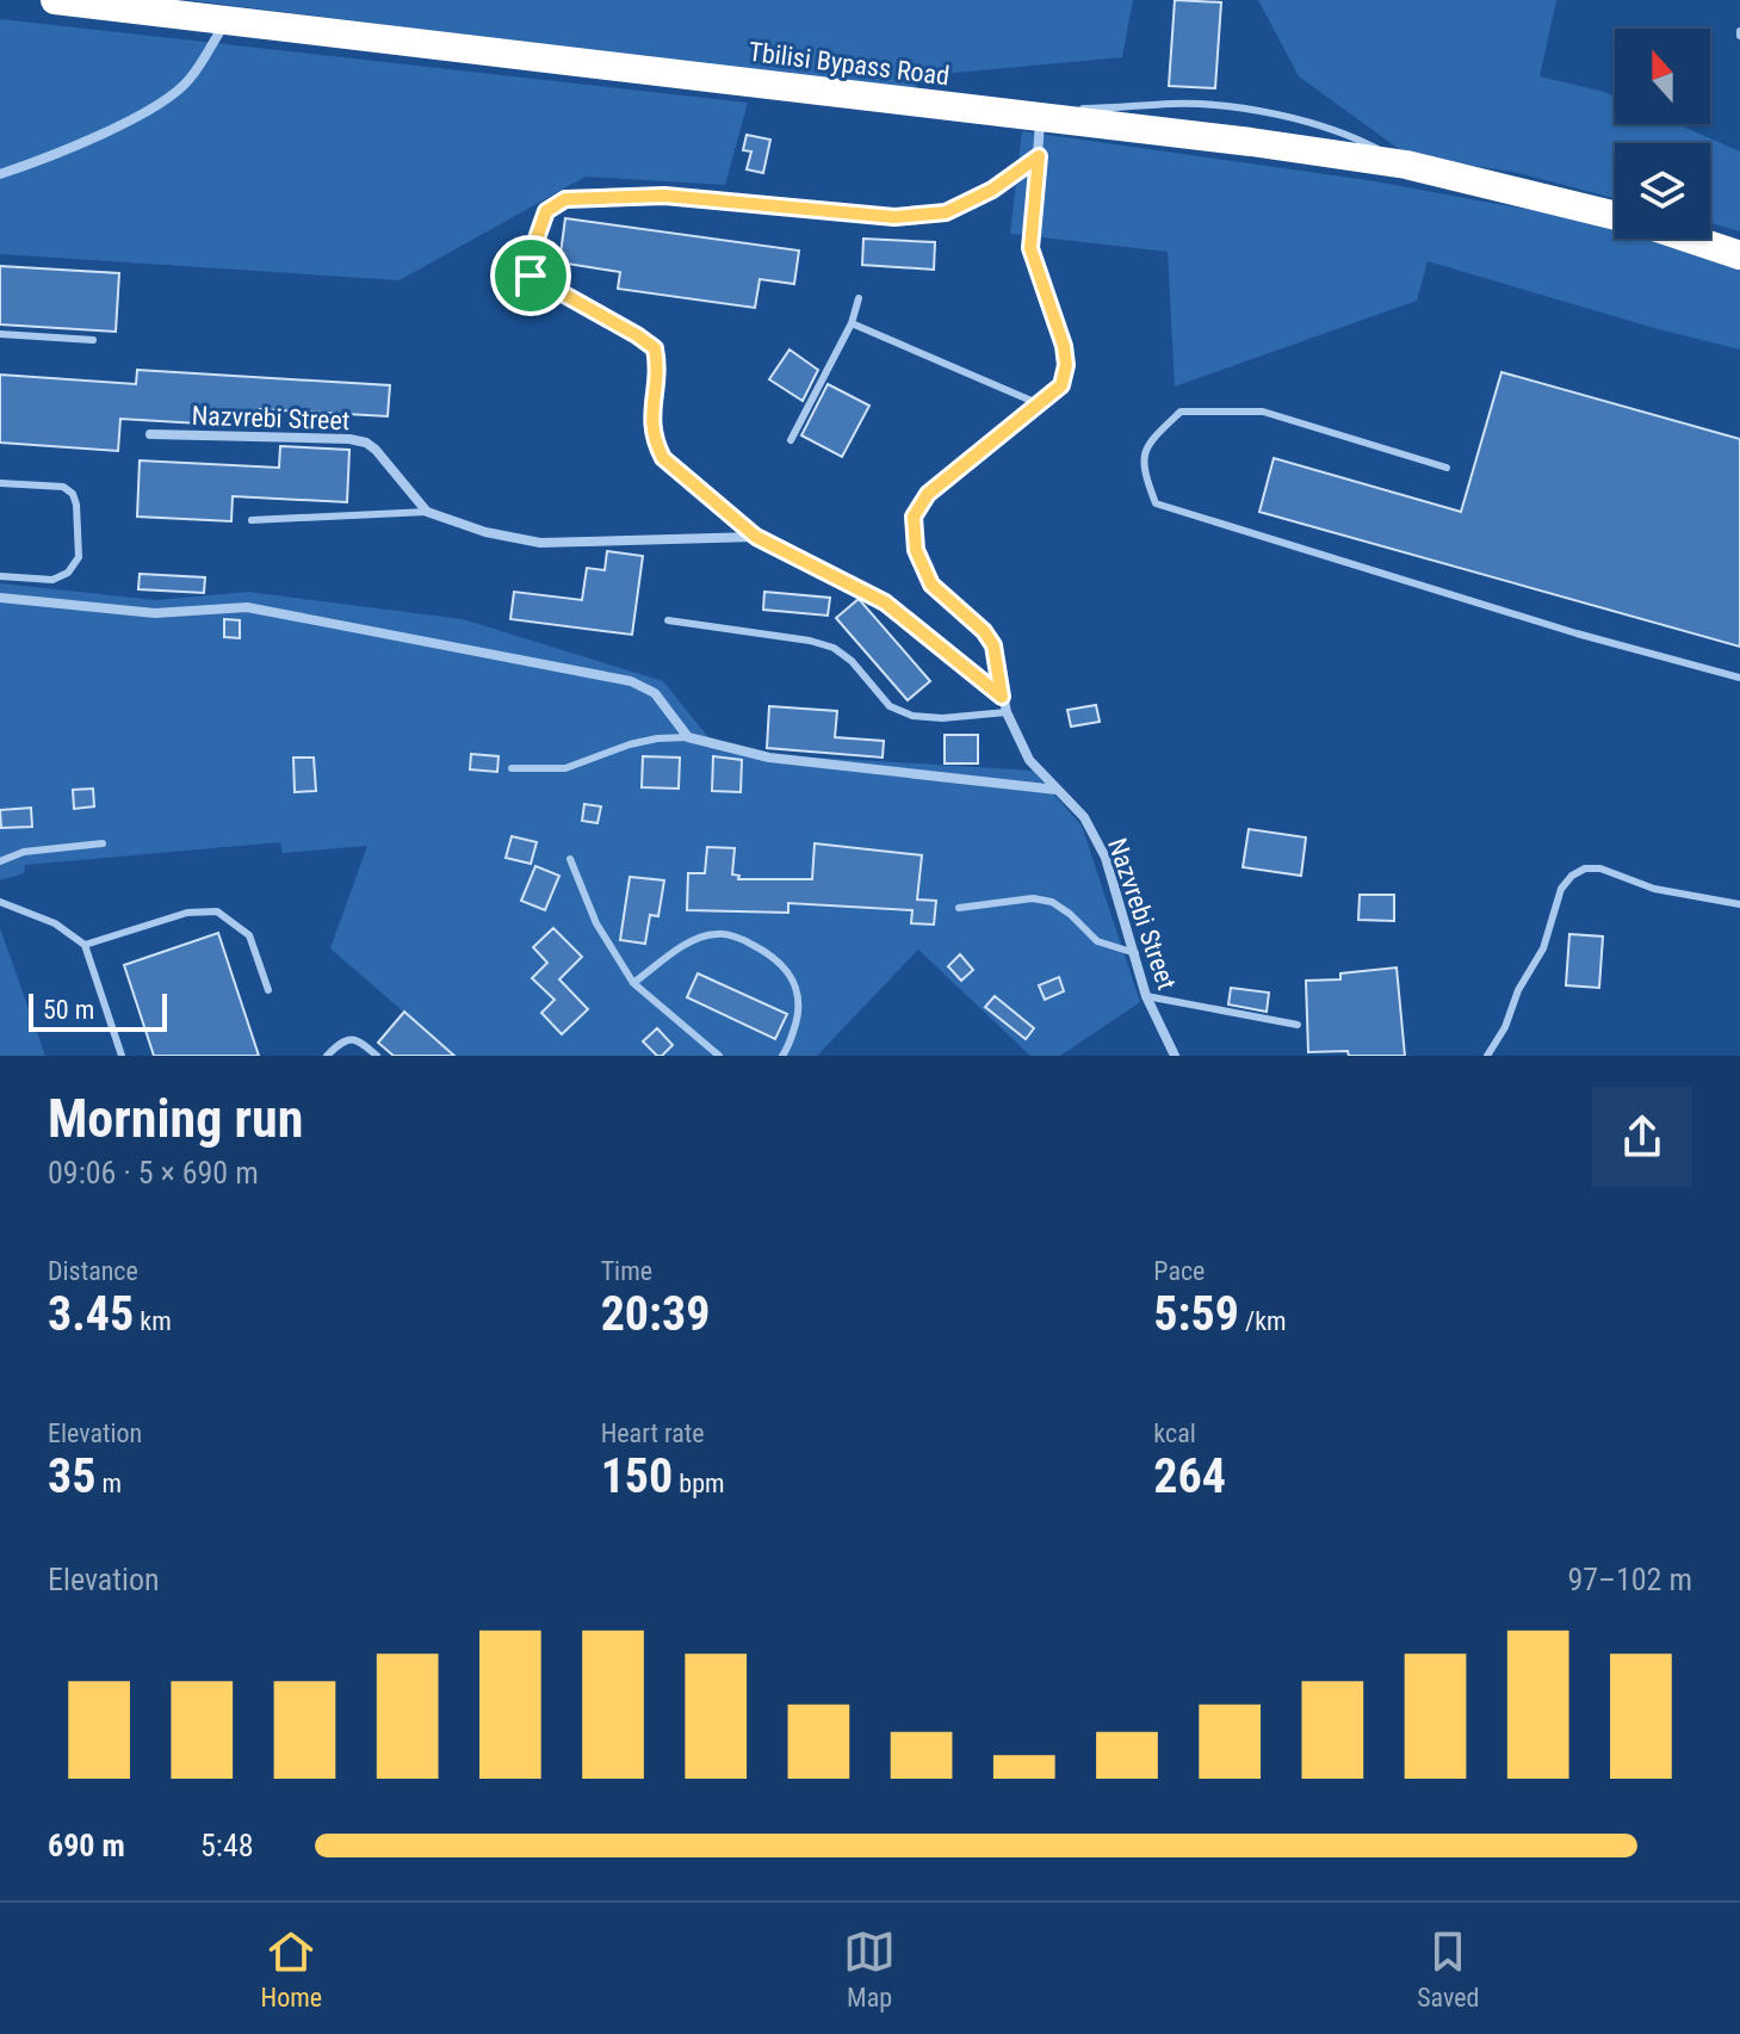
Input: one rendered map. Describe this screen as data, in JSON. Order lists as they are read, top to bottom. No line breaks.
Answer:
{"streets":{"highway":["Tbilisi Bypass Road"],"street":["Nazvrebi Street"]},"crossings":[["Tbilisi Bypass Road","Nazvrebi Street"]],"scale_bar":"50 m","north":"top","page":{"scale":"50 m","heading":["Morning run","09:06 · 5 × 690 m"],"stats":[["Distance","3.45 km"],["Time","20:39"],["Pace","5:59 /km"],["Elevation","35 m"],["Heart rate","150 bpm"],["kcal","264"]],"chart":["Elevation","97–102 m"],"list":[{"name":"690 m","note":"5:48"}],"tabs":["Home","Map","Saved"]}}
